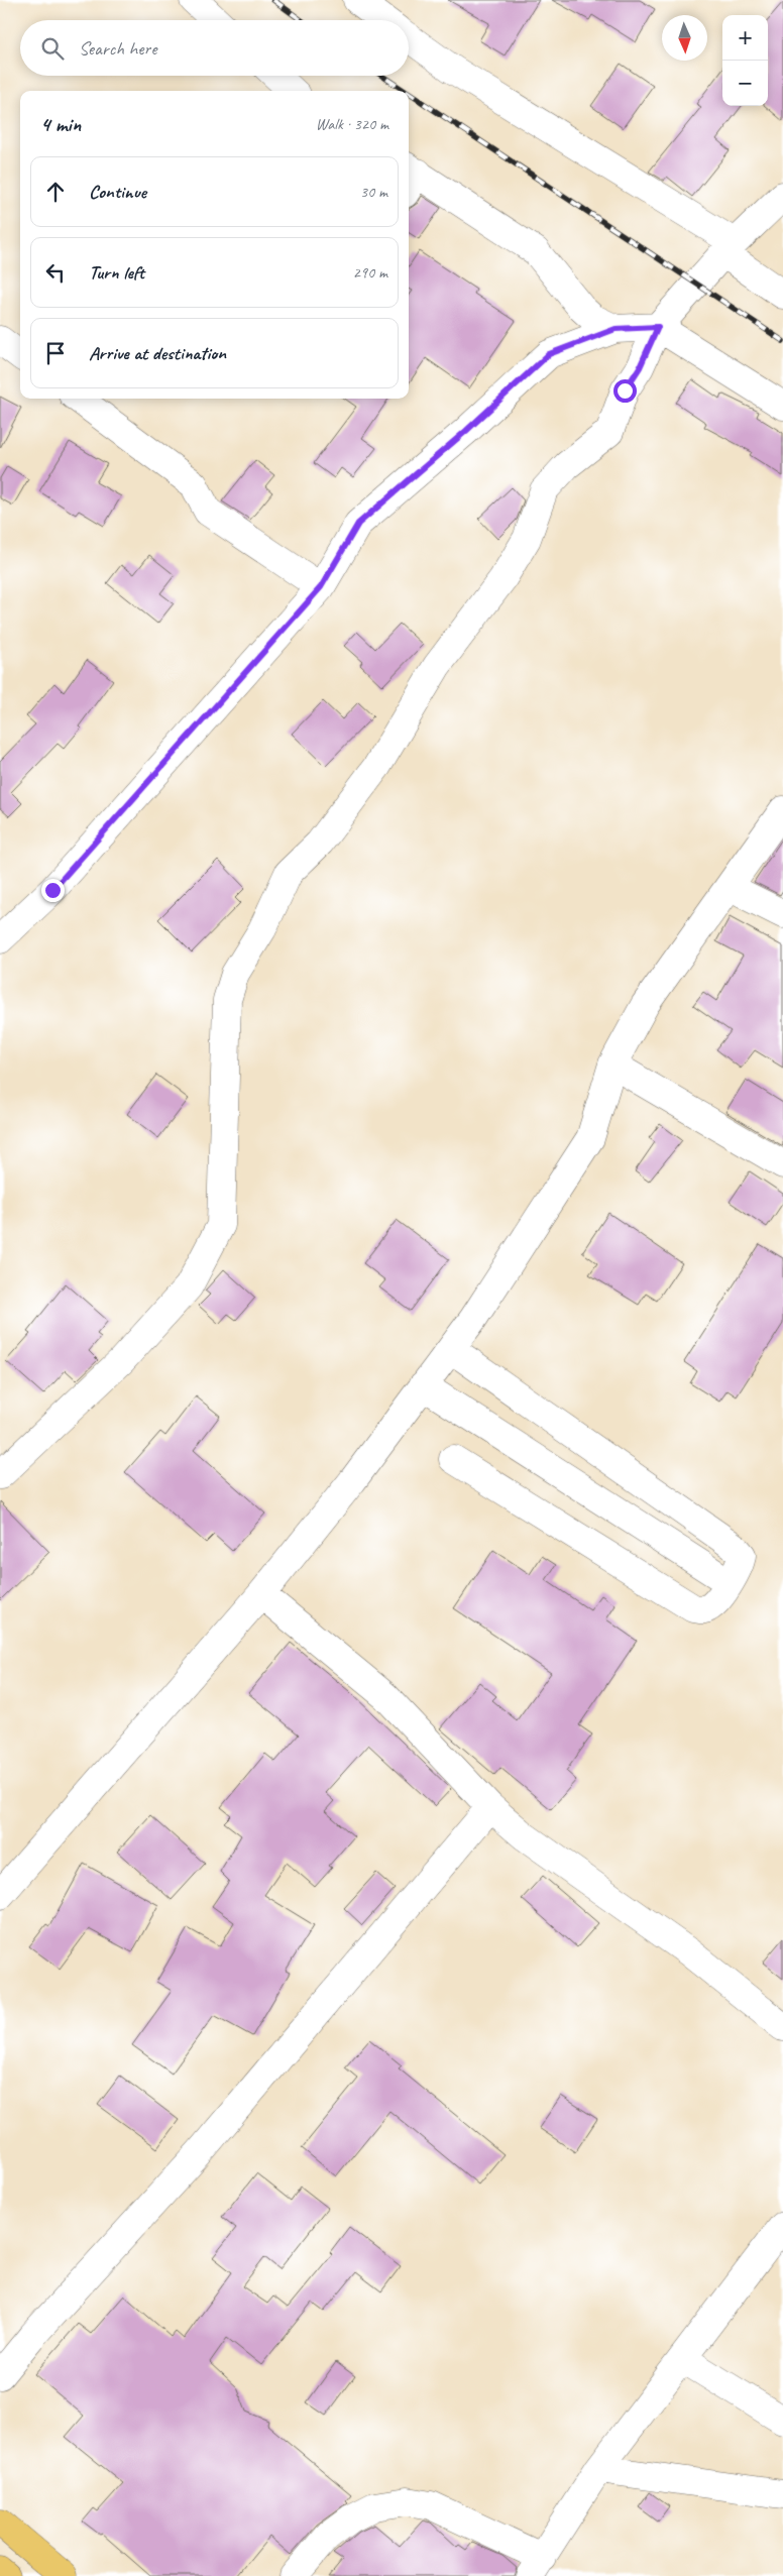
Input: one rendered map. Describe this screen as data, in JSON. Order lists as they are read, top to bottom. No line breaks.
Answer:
{"north":"bottom","page":{"map_buttons":["+","−"],"search":"Search here","heading":["4 min","Walk · 320 m"],"list":[["Continue","30 m"],["Turn left","290 m"],"Arrive at destination"]}}
